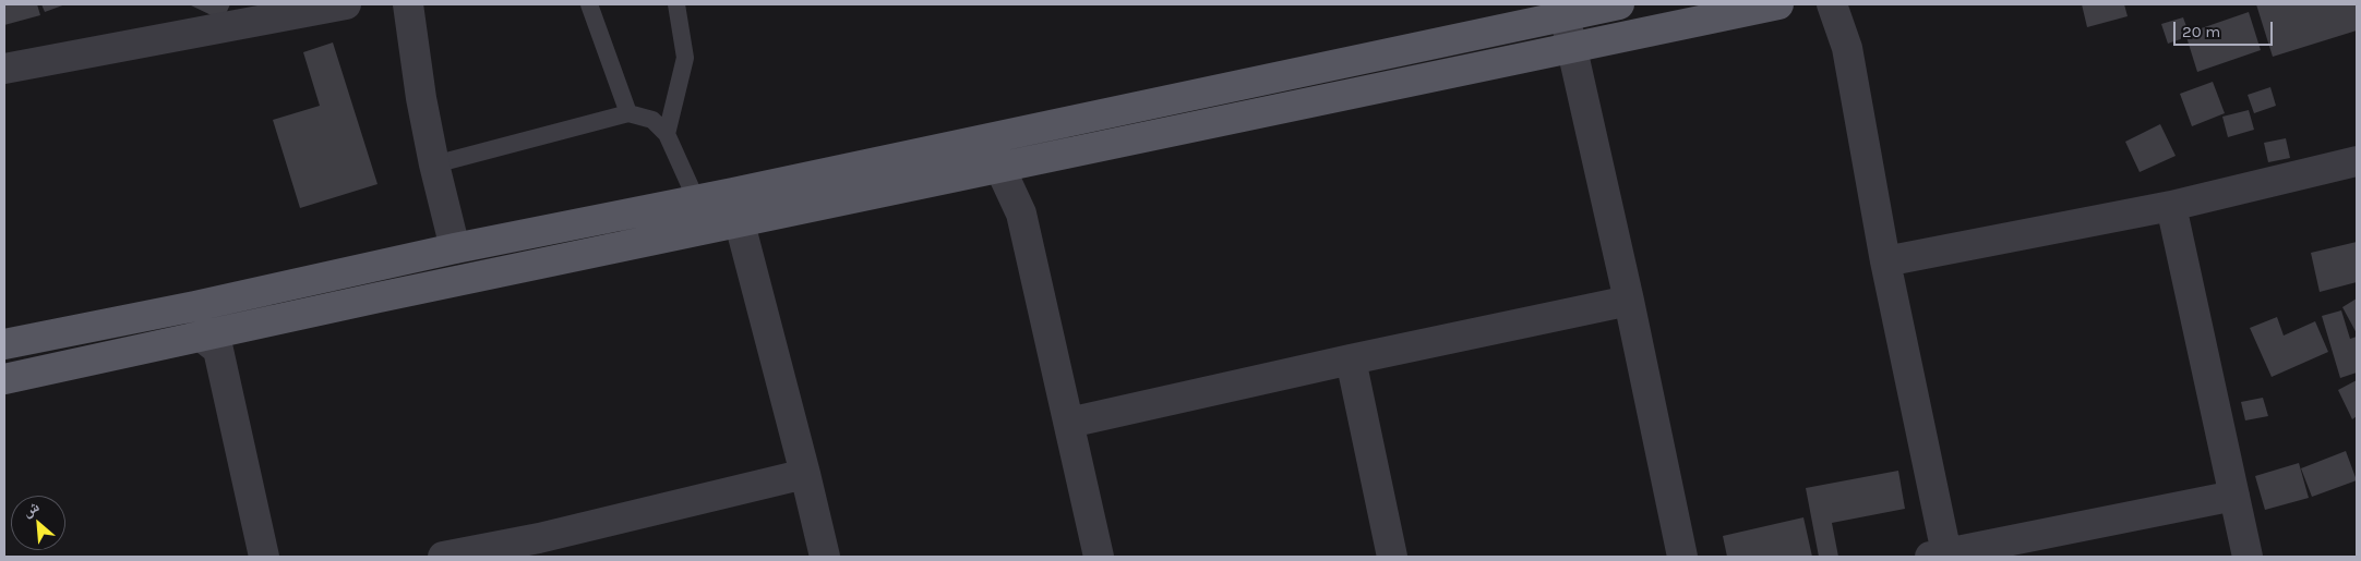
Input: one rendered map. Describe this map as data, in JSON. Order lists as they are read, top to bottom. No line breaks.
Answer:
{"scale_bar":"20 m","north":"top left"}
